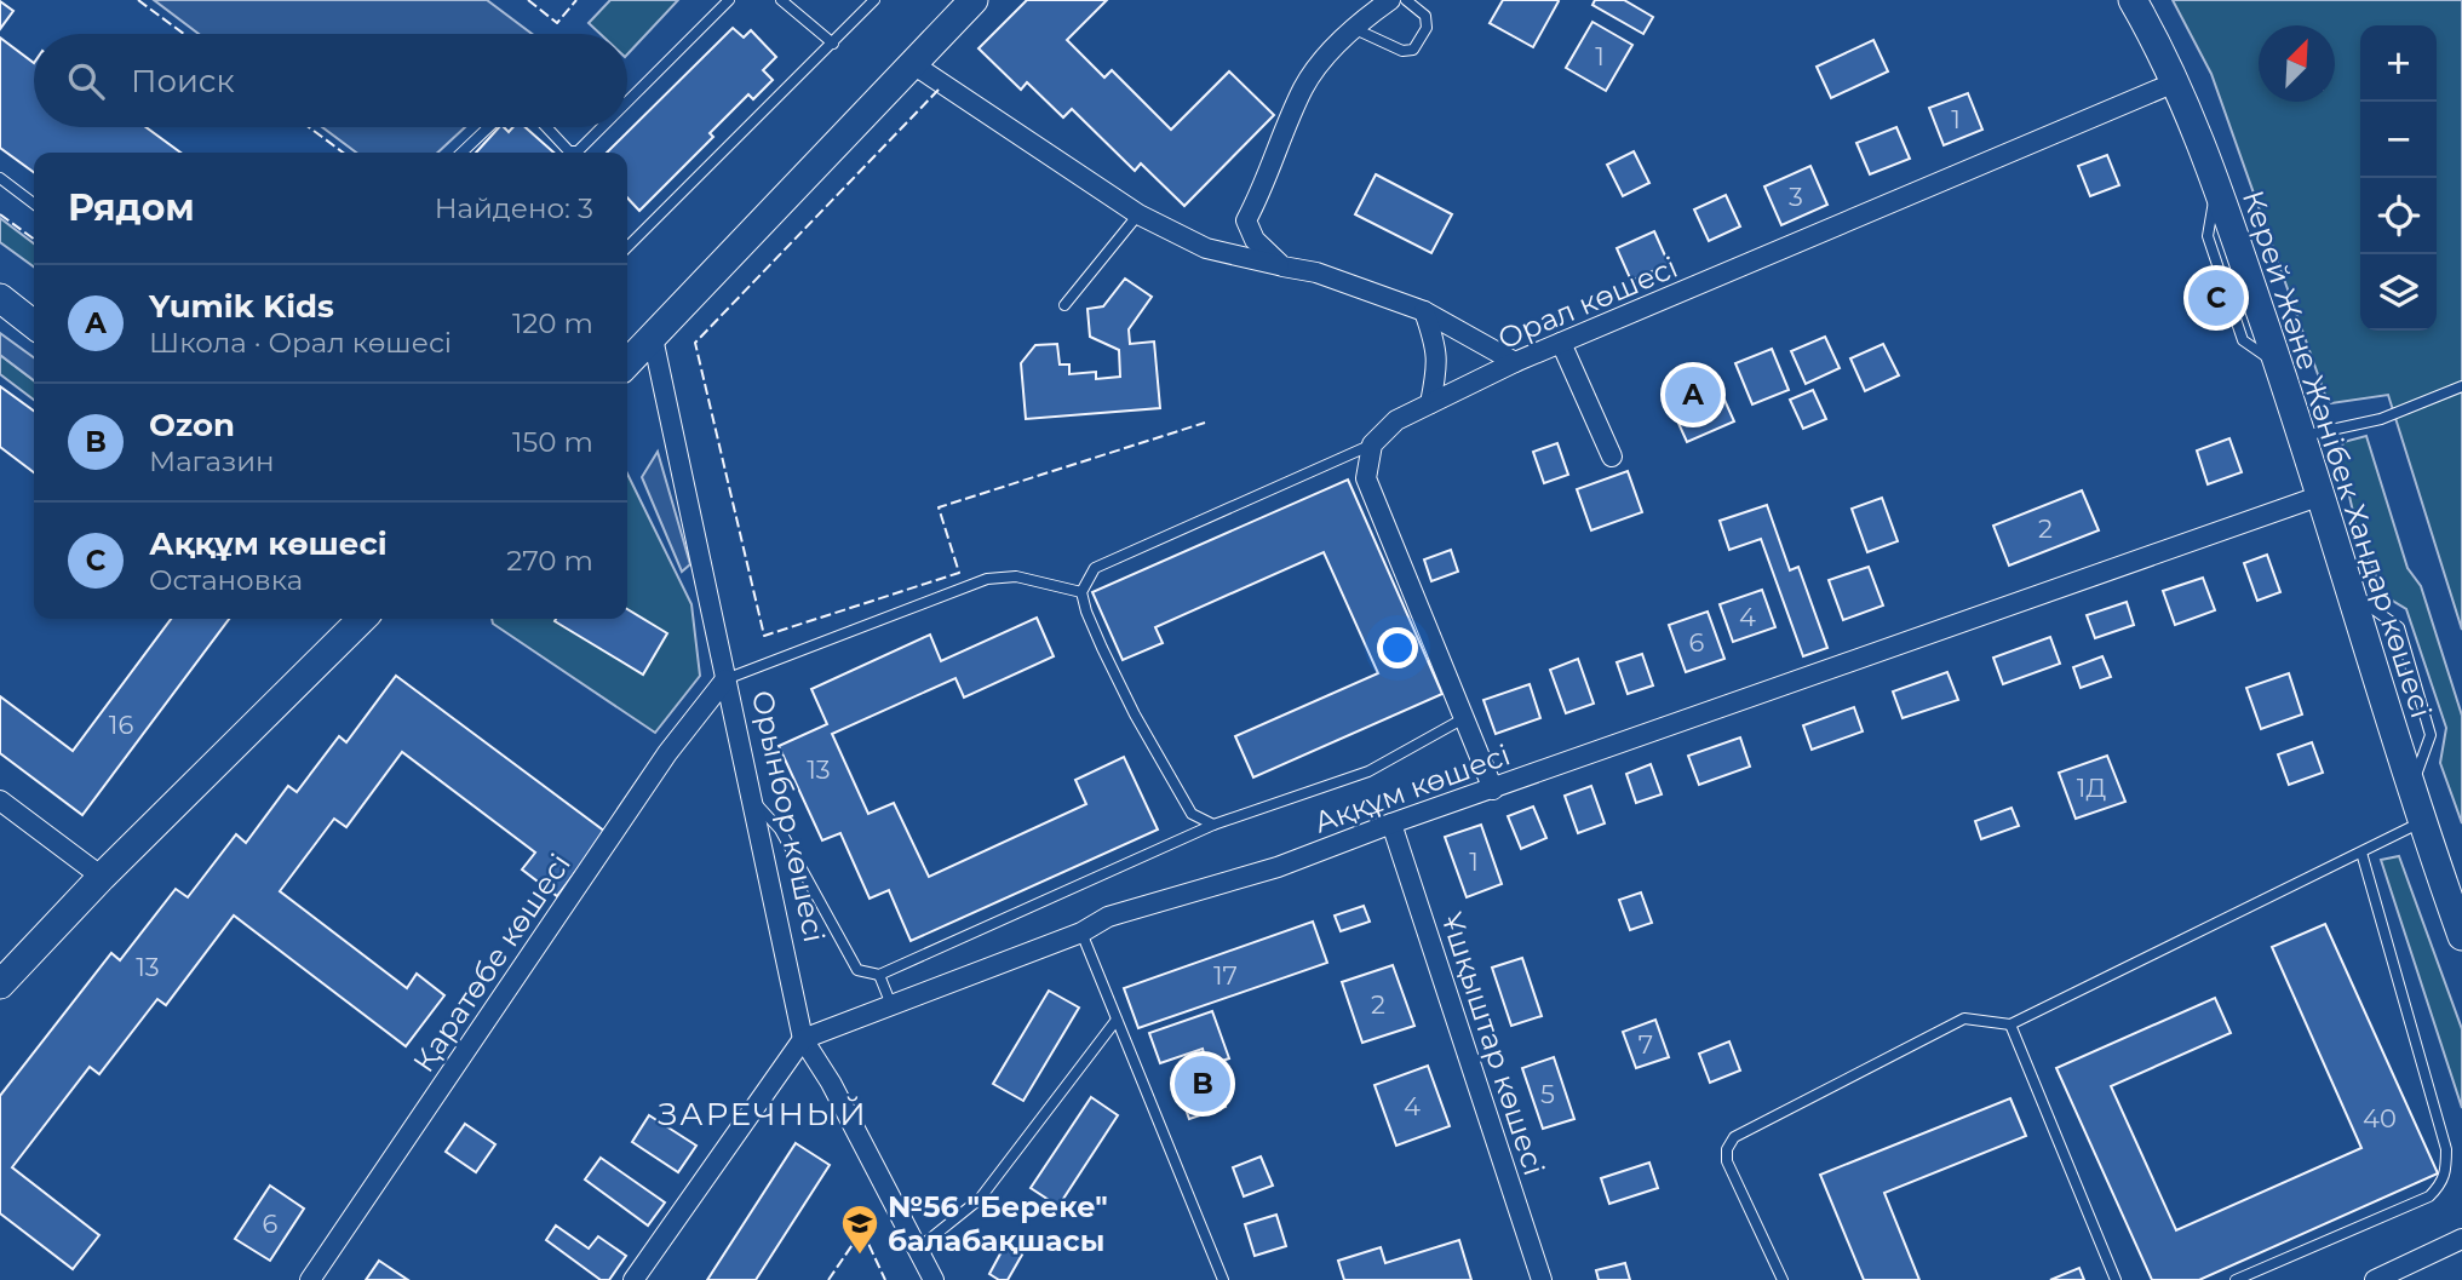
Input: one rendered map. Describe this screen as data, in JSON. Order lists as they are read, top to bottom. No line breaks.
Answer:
{"streets":{"street":["Орал көшесі","Керей Және Жәнібек Хандар көшесі","Аққұм көшесі","Орынбор көшесі","Қаратөбе көшесі","Ұшқыштар көшесі"]},"crossings":[["Орал көшесі","Керей Және Жәнібек Хандар көшесі"],["Керей Және Жәнібек Хандар көшесі","Аққұм көшесі"],["Аққұм көшесі","Орынбор көшесі"],["Аққұм көшесі","Ұшқыштар көшесі"],["Орынбор көшесі","Қаратөбе көшесі"]],"districts":["ЗАРЕЧНЫЙ"],"places":{"school or university":["№56 \"Береке\" балабақшасы"]},"house_numbers":["1","1","3","2","4","6","16","13","1Д","1","13","17","2","7","5","4","40","6"],"north":"top right","page":{"map_buttons":["+","−"],"search":"Поиск","heading":["Рядом","Найдено: 3"],"list":[{"mark":"A","name":"Yumik Kids","note":"Школа · Орал көшесі","value":"120 m"},{"mark":"B","name":"Ozon","note":"Магазин","value":"150 m"},{"mark":"C","name":"Аққұм көшесі","note":"Остановка","value":"270 m"}],"pins":["C","A","B"]}}
